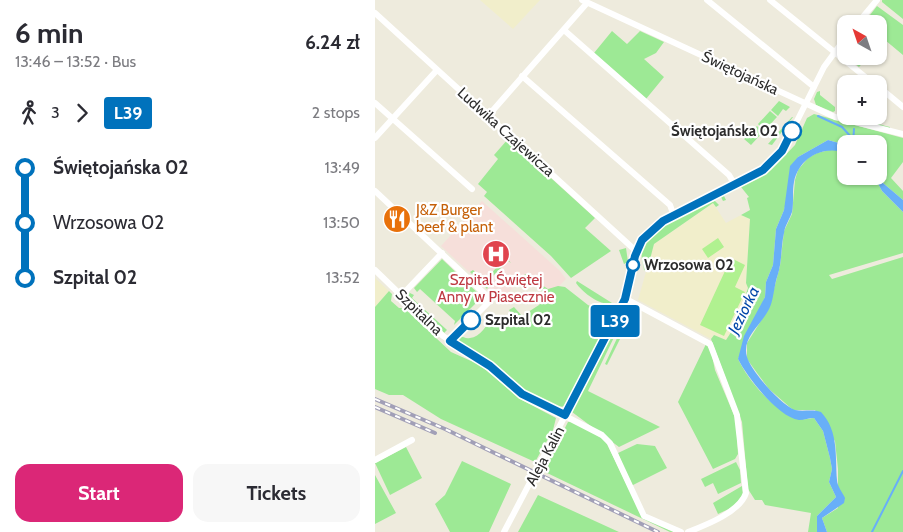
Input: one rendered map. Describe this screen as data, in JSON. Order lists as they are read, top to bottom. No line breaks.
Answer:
{"streets":{"street":["Świętojańska","Ludwika Czajewicza","Szpitalna","Aleja Kalin"]},"crossings":[["Świętojańska","Aleja Kalin"],["Ludwika Czajewicza","Aleja Kalin"],["Szpitalna","Aleja Kalin"]],"water":["Jeziorka"],"places":{"other":["Świętojańska 02","Wrzosowa 02","Szpital 02"],"restaurant":["J&Z Burger beef & plant"],"hospital":["Szpital Świętej Anny w Piasecznie"]},"lines":["bus line L39"],"north":"top left","page":{"heading":["6 min","13:46 – 13:52 · Bus","6.24 zł"],"on_map":"L39","map_buttons":["+","−"],"legs":["3","L39","2 stops"],"list":[{"name":"Świętojańska 02","value":"13:49"},{"name":"Wrzosowa 02","value":"13:50"},{"name":"Szpital 02","value":"13:52"}],"buttons":["Start","Tickets"]}}
